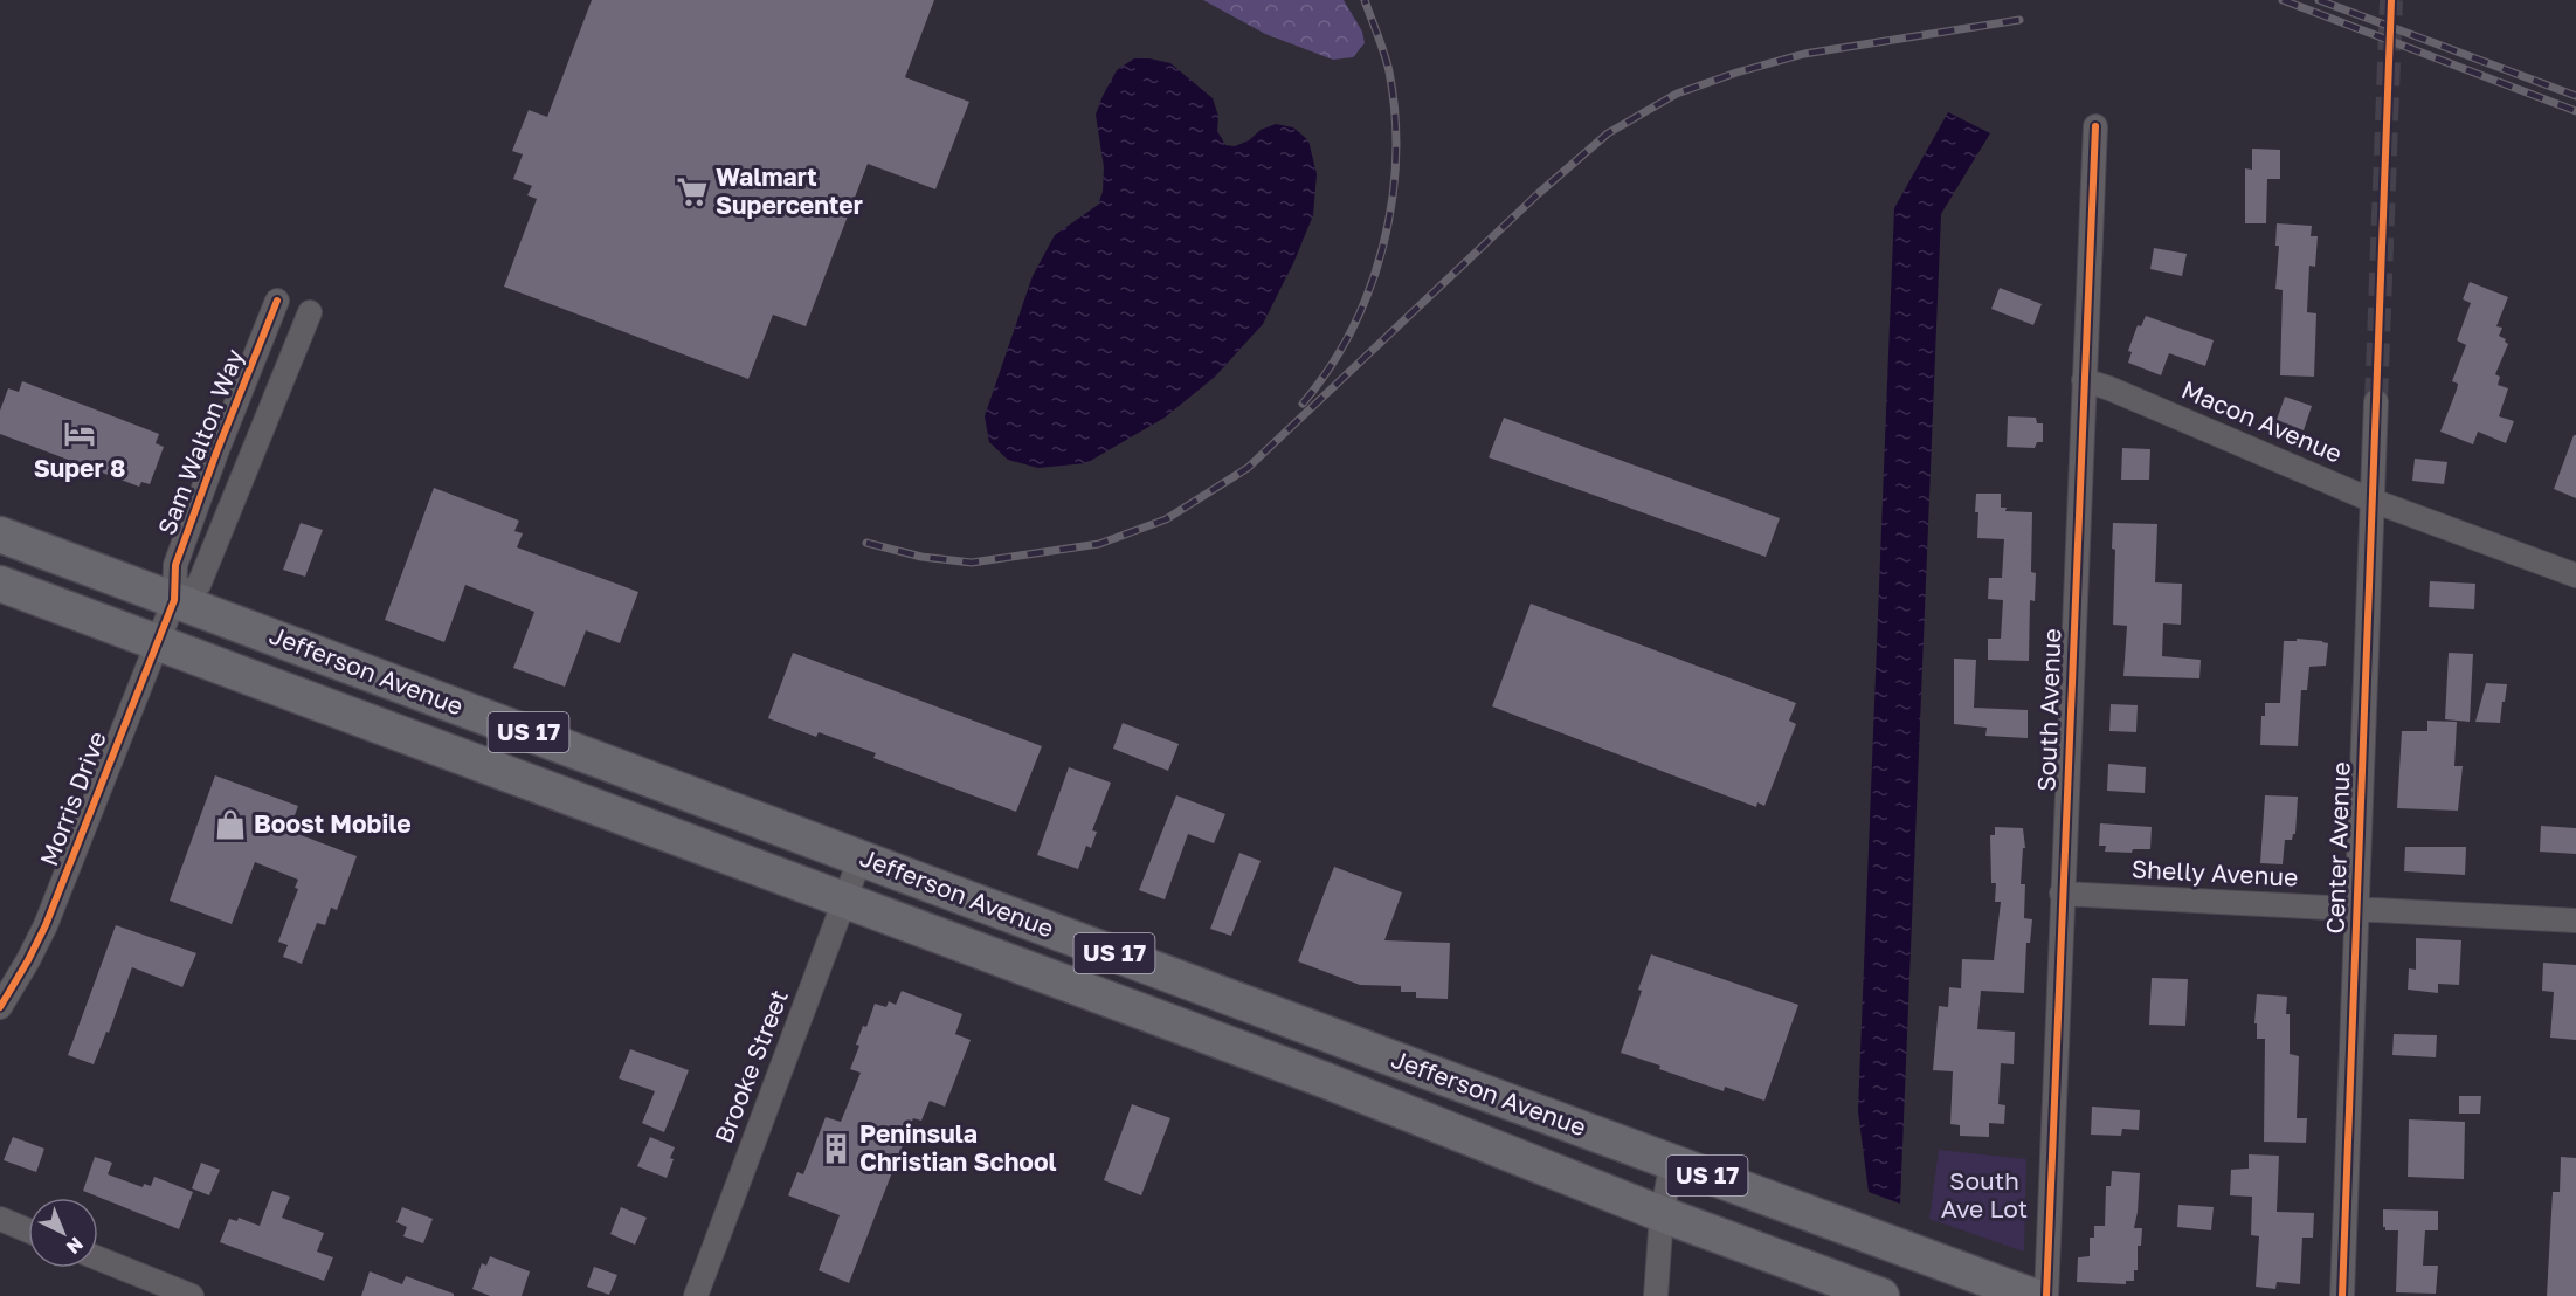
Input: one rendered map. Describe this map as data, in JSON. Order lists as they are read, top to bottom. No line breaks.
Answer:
{"streets":{"main road":["Jefferson Avenue","US 17"],"street":["Macon Avenue","Sam Walton Way","South Avenue","Morris Drive","Center Avenue","Shelly Avenue","Brooke Street"]},"crossings":[["Macon Avenue","South Avenue"],["Macon Avenue","Center Avenue"],["Sam Walton Way","Jefferson Avenue"],["Sam Walton Way","Morris Drive"],["Jefferson Avenue","Morris Drive"],["Jefferson Avenue","Brooke Street"],["South Avenue","Shelly Avenue"],["Center Avenue","Shelly Avenue"]],"parks":["South Ave Lot"],"places":{"supermarket":["Walmart Supercenter"],"hotel":["Super 8"],"shop":["Boost Mobile"],"building":["Peninsula Christian School"]},"north":"bottom right"}
